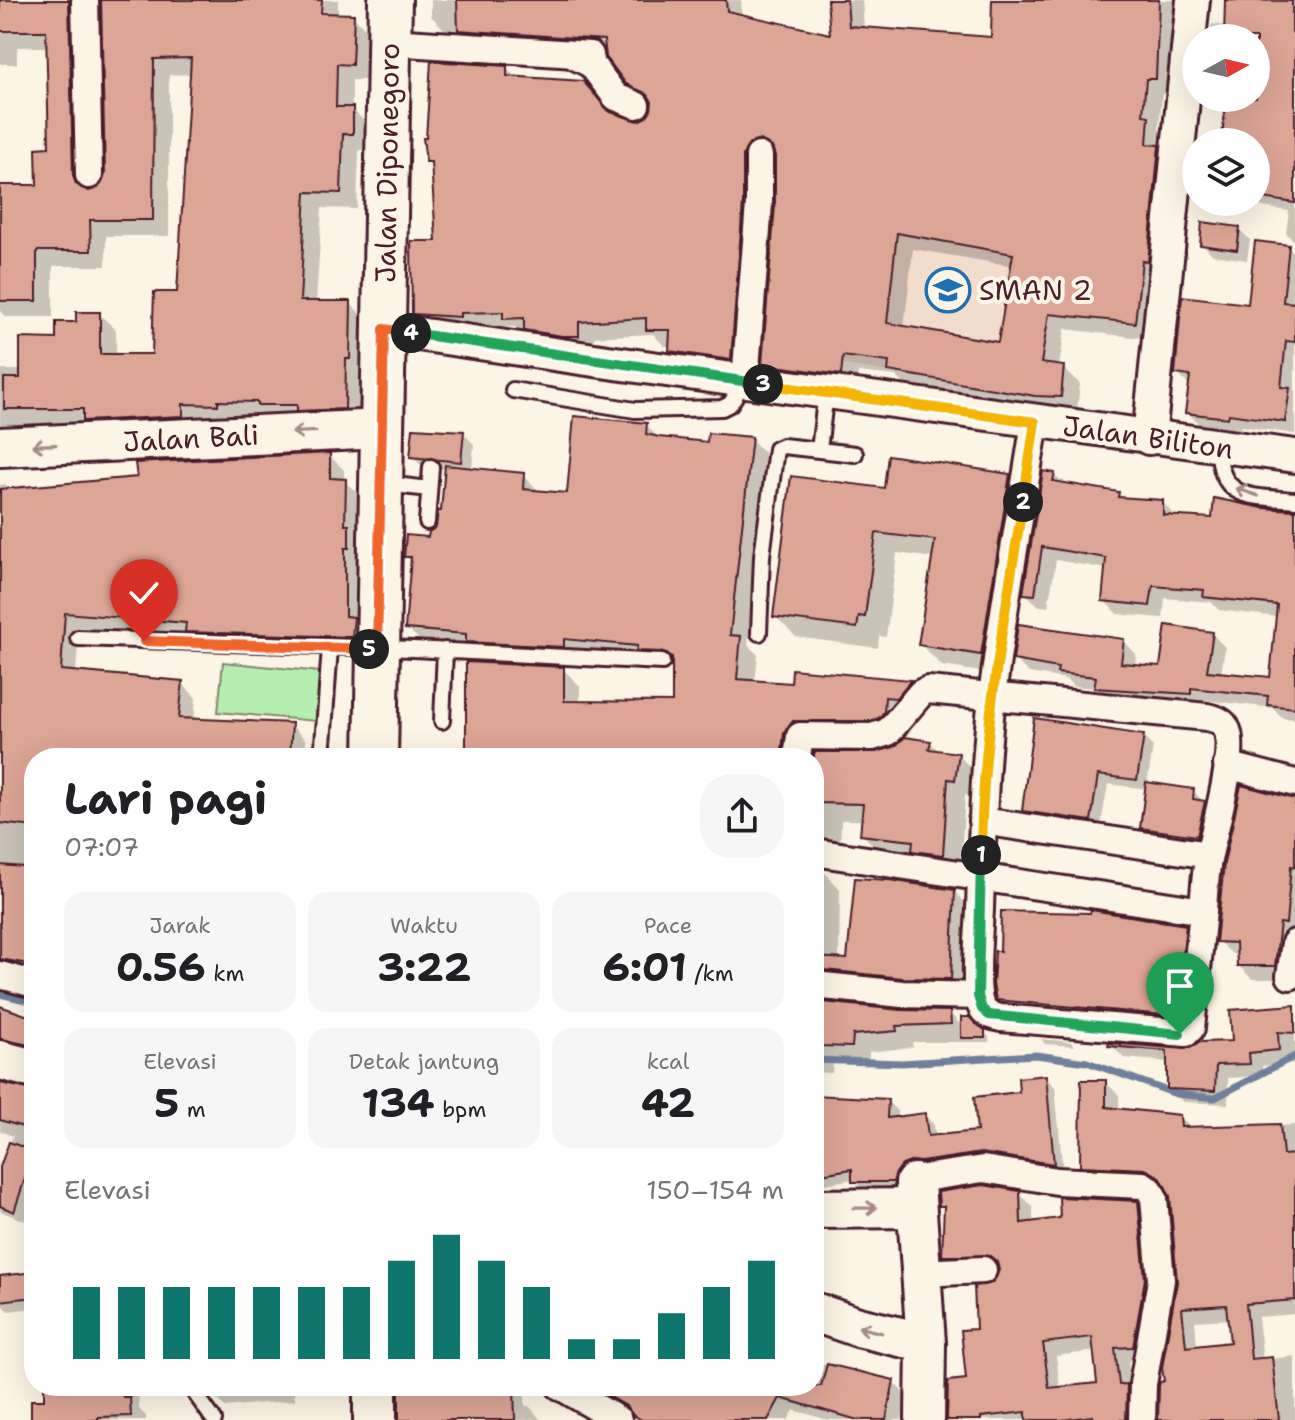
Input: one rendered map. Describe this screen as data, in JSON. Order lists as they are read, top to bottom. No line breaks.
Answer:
{"streets":{"main road":["Jalan Diponegoro","Jalan Bali"],"street":["Jalan Biliton"]},"crossings":[["Jalan Diponegoro","Jalan Biliton"],["Jalan Diponegoro","Jalan Bali"]],"one_way":["Jalan Bali"],"places":{"school or university":["SMAN 2"]},"north":"right","page":{"pins":["4","3","2","5","1"],"heading":["Lari pagi","07:07"],"stats":[["Jarak","0.56 km"],["Waktu","3:22"],["Pace","6:01 /km"],["Elevasi","5 m"],["Detak jantung","134 bpm"],["kcal","42"]],"chart":["Elevasi","150–154 m"]}}
